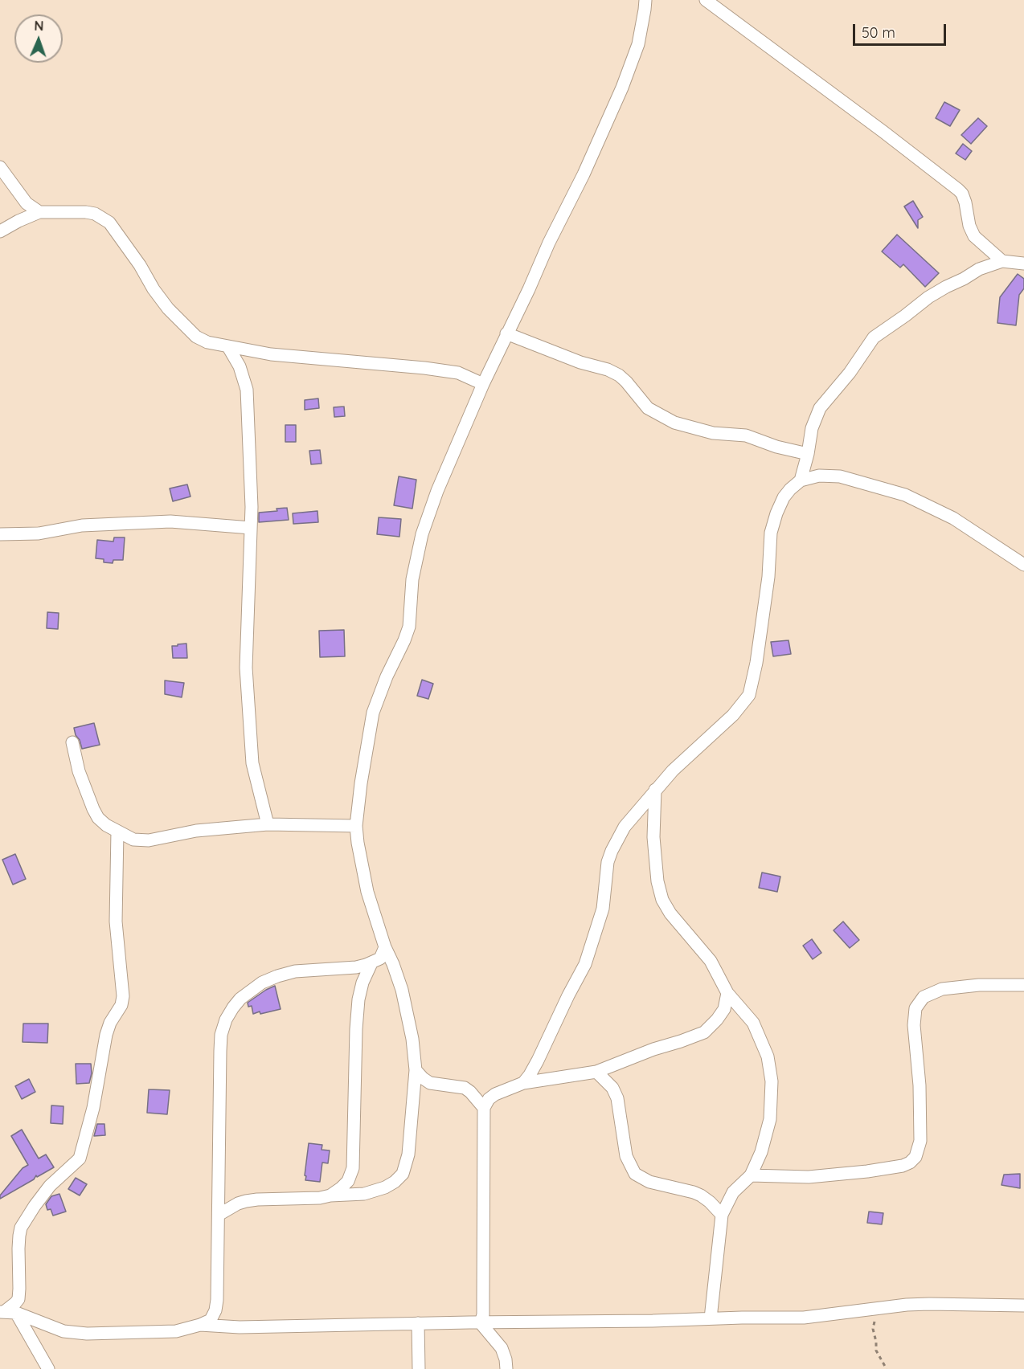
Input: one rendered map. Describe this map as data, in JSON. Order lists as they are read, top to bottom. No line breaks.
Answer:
{"scale_bar":"50 m","north":"top"}
